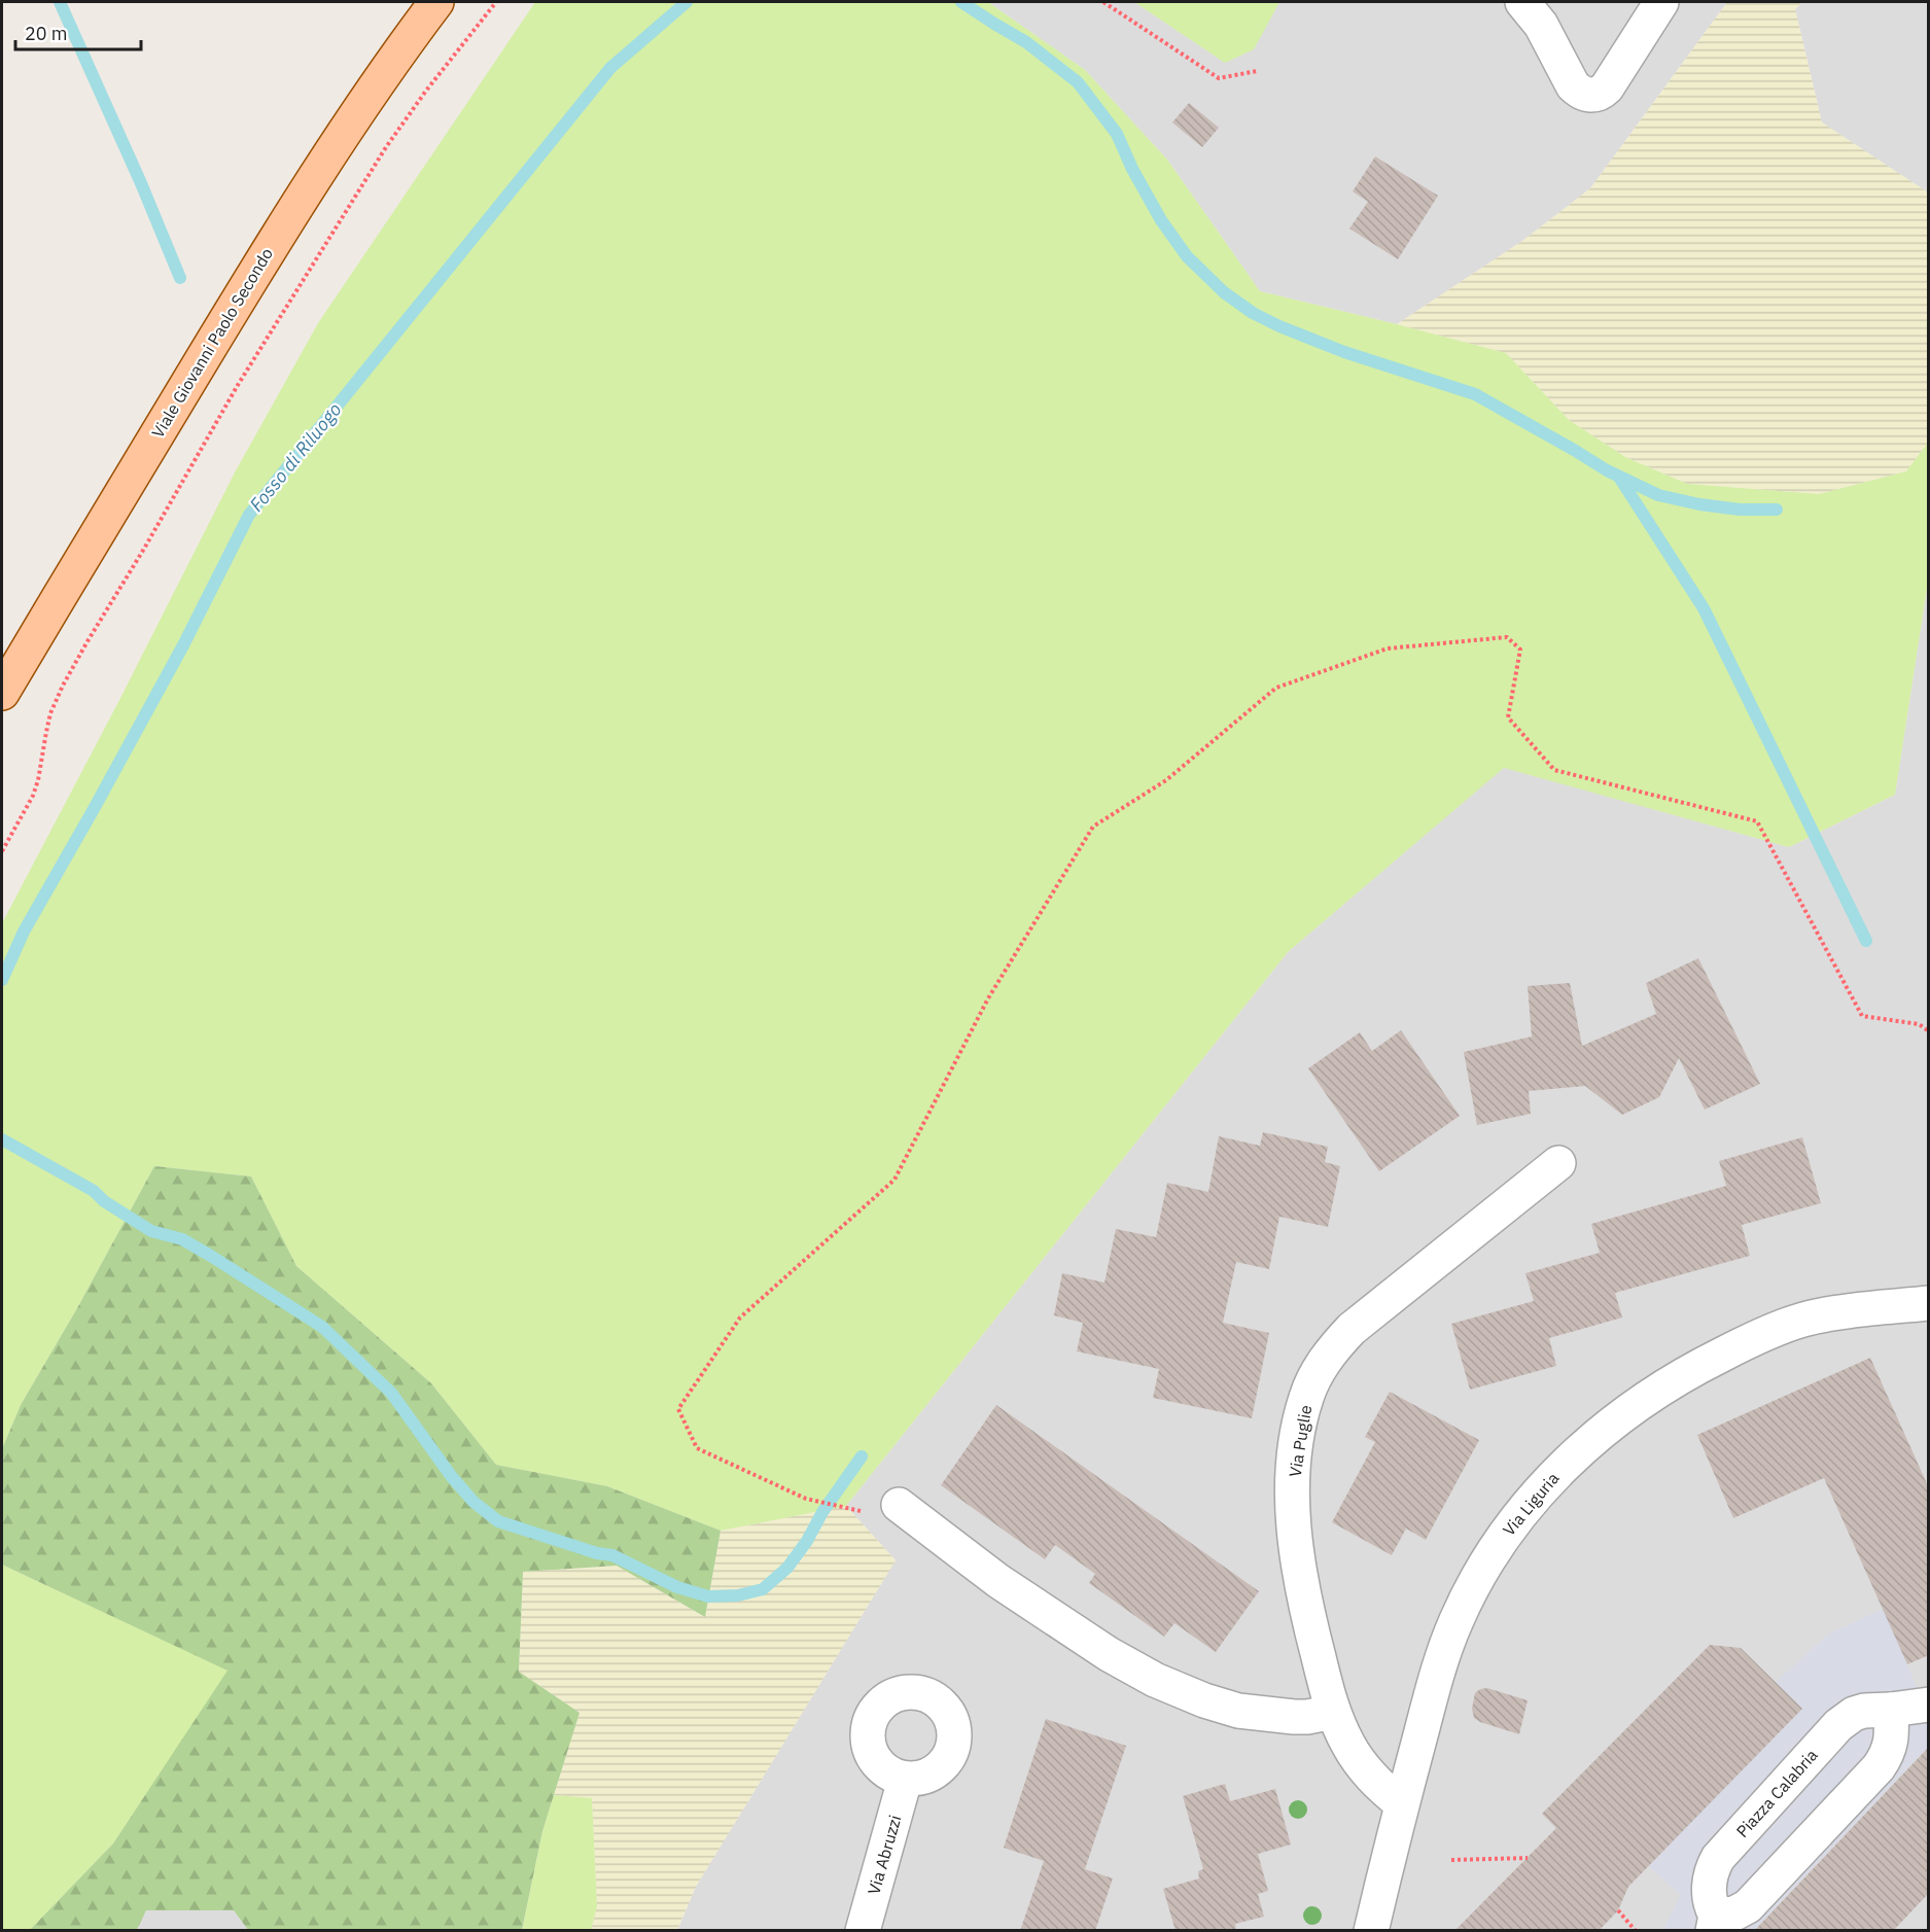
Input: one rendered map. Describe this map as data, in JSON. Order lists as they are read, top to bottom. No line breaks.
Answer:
{"streets":{"main road":["Viale Giovanni Paolo Secondo"],"street":["Via Puglie","Via Liguria","Piazza Calabria","Via Abruzzi"]},"crossings":[["Via Puglie","Via Liguria"]],"water":["Fosso di Riluogo"],"scale_bar":"20 m"}
